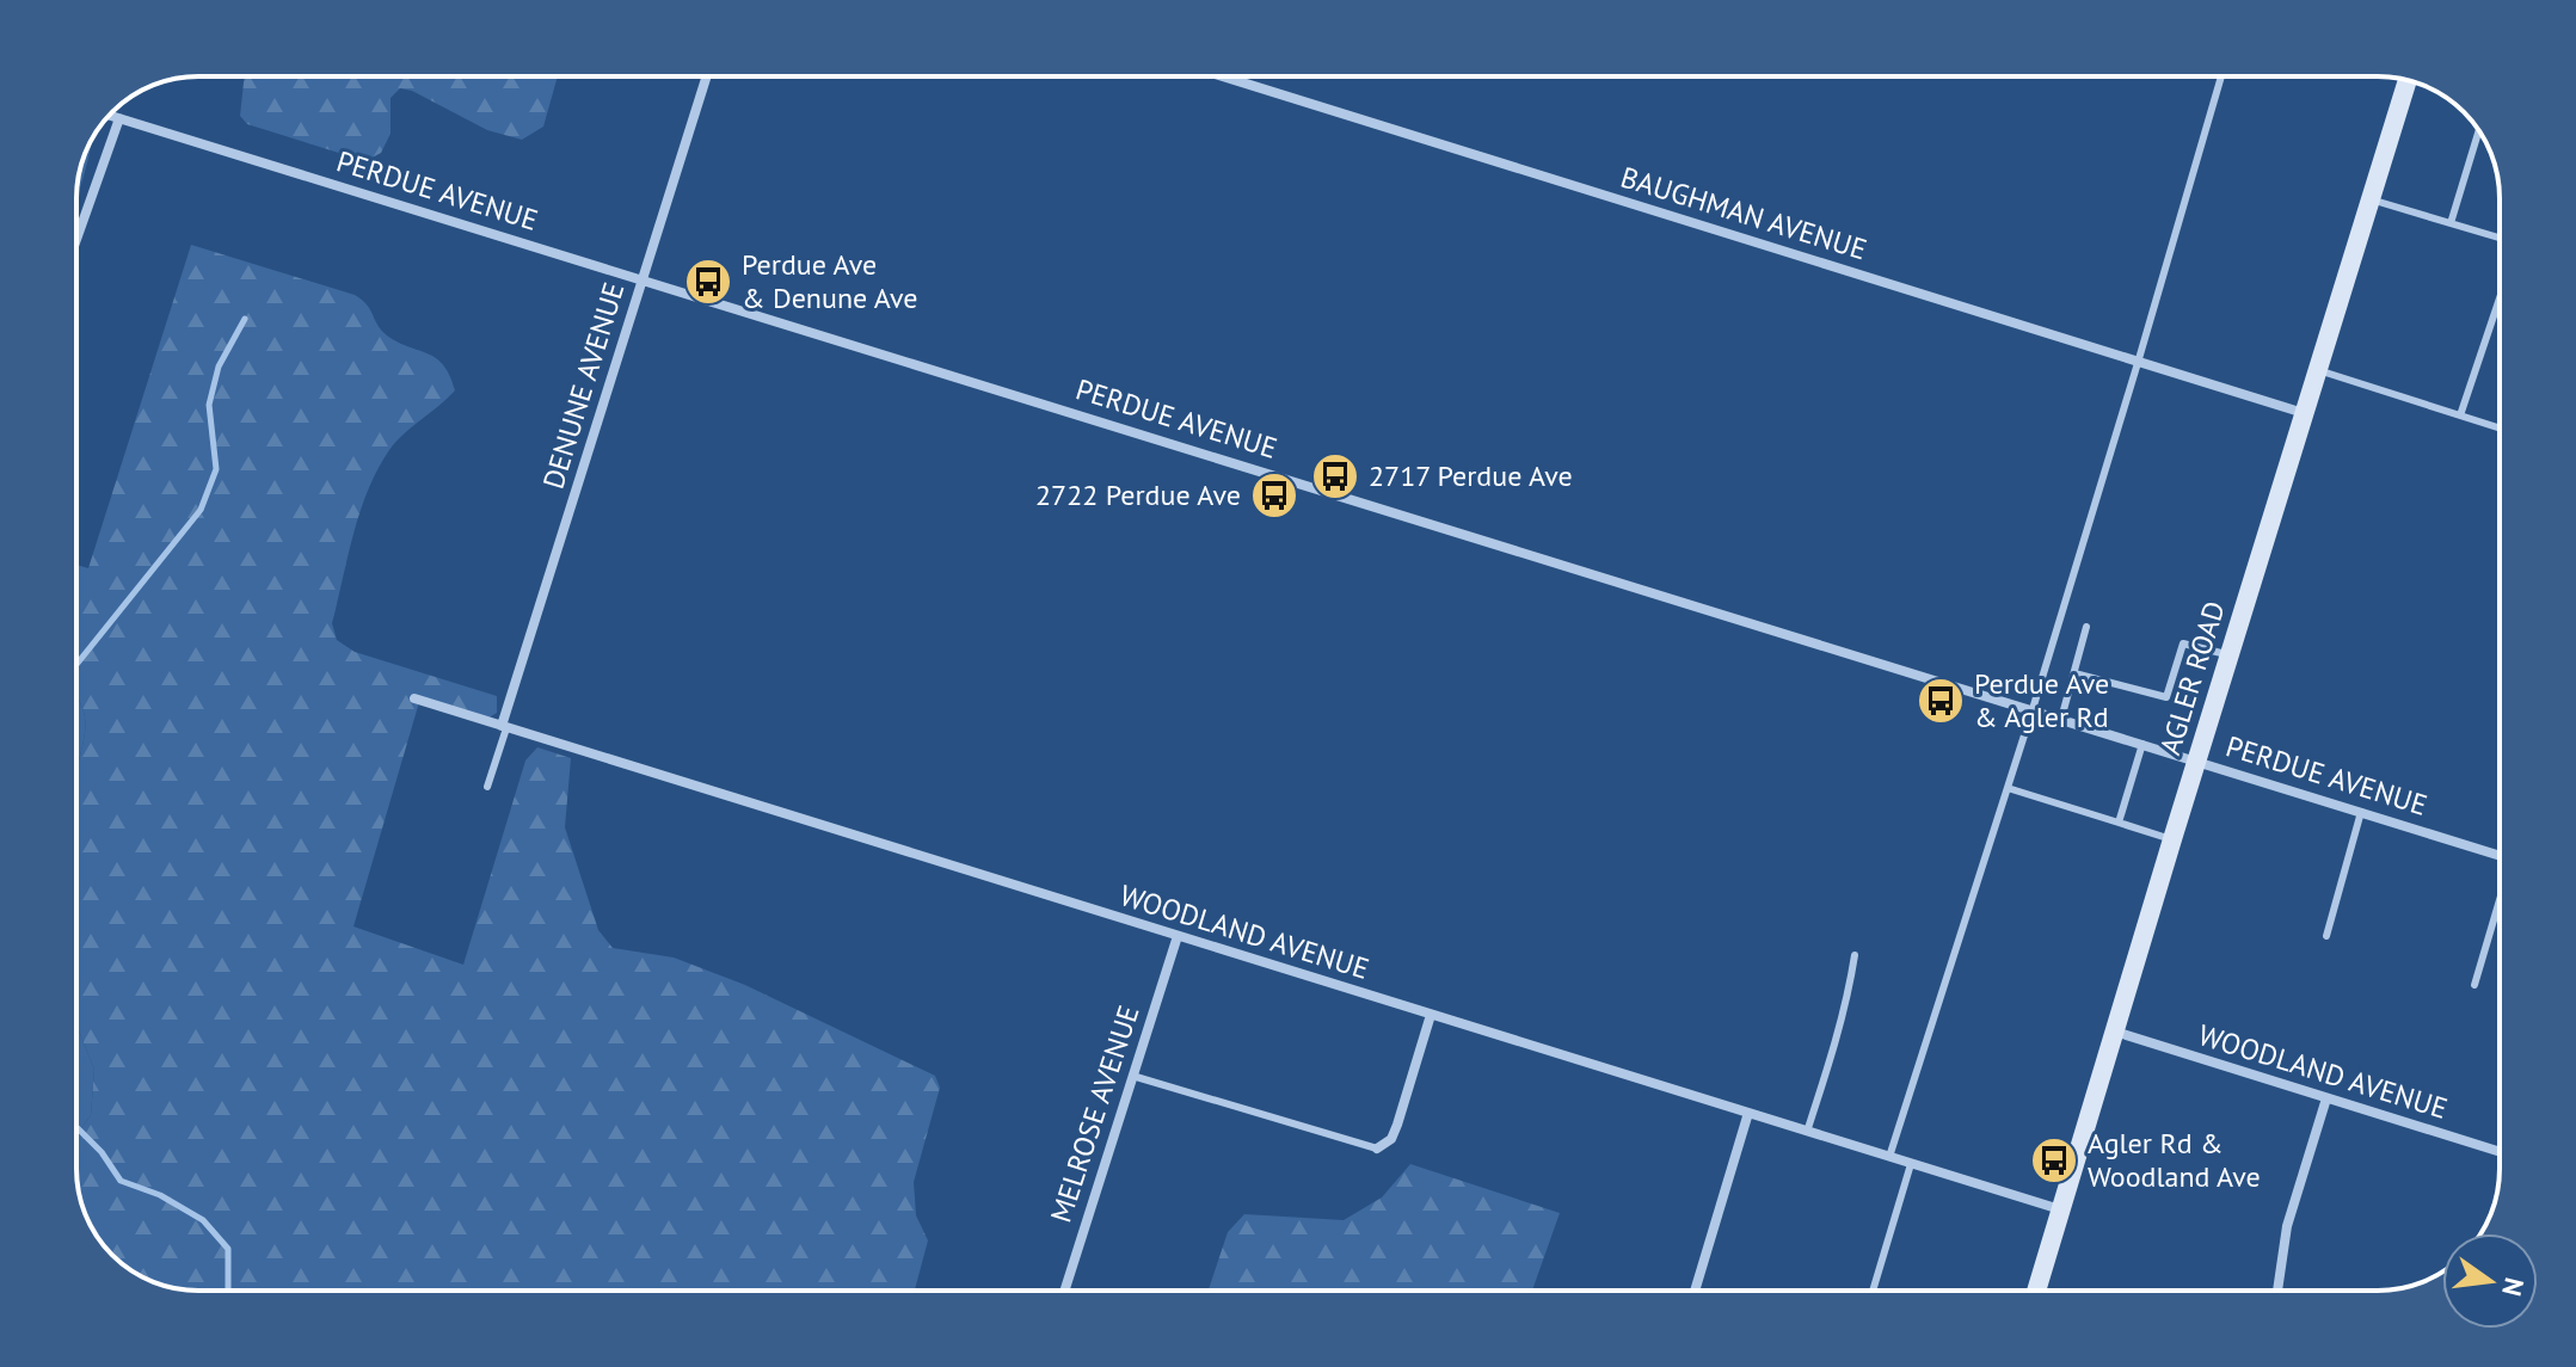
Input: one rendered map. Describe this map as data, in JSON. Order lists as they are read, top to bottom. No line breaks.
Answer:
{"streets":{"main road":["AGLER ROAD"],"street":["PERDUE AVENUE","BAUGHMAN AVENUE","DENUNE AVENUE","WOODLAND AVENUE","MELROSE AVENUE"]},"crossings":[["PERDUE AVENUE","DENUNE AVENUE"],["PERDUE AVENUE","AGLER ROAD"],["BAUGHMAN AVENUE","AGLER ROAD"],["DENUNE AVENUE","WOODLAND AVENUE"],["AGLER ROAD","WOODLAND AVENUE"],["WOODLAND AVENUE","MELROSE AVENUE"]],"places":{"bus stop":["Perdue Ave & Denune Ave","2717 Perdue Ave","2722 Perdue Ave","Perdue Ave & Agler Rd","Agler Rd & Woodland Ave"]},"north":"right"}
